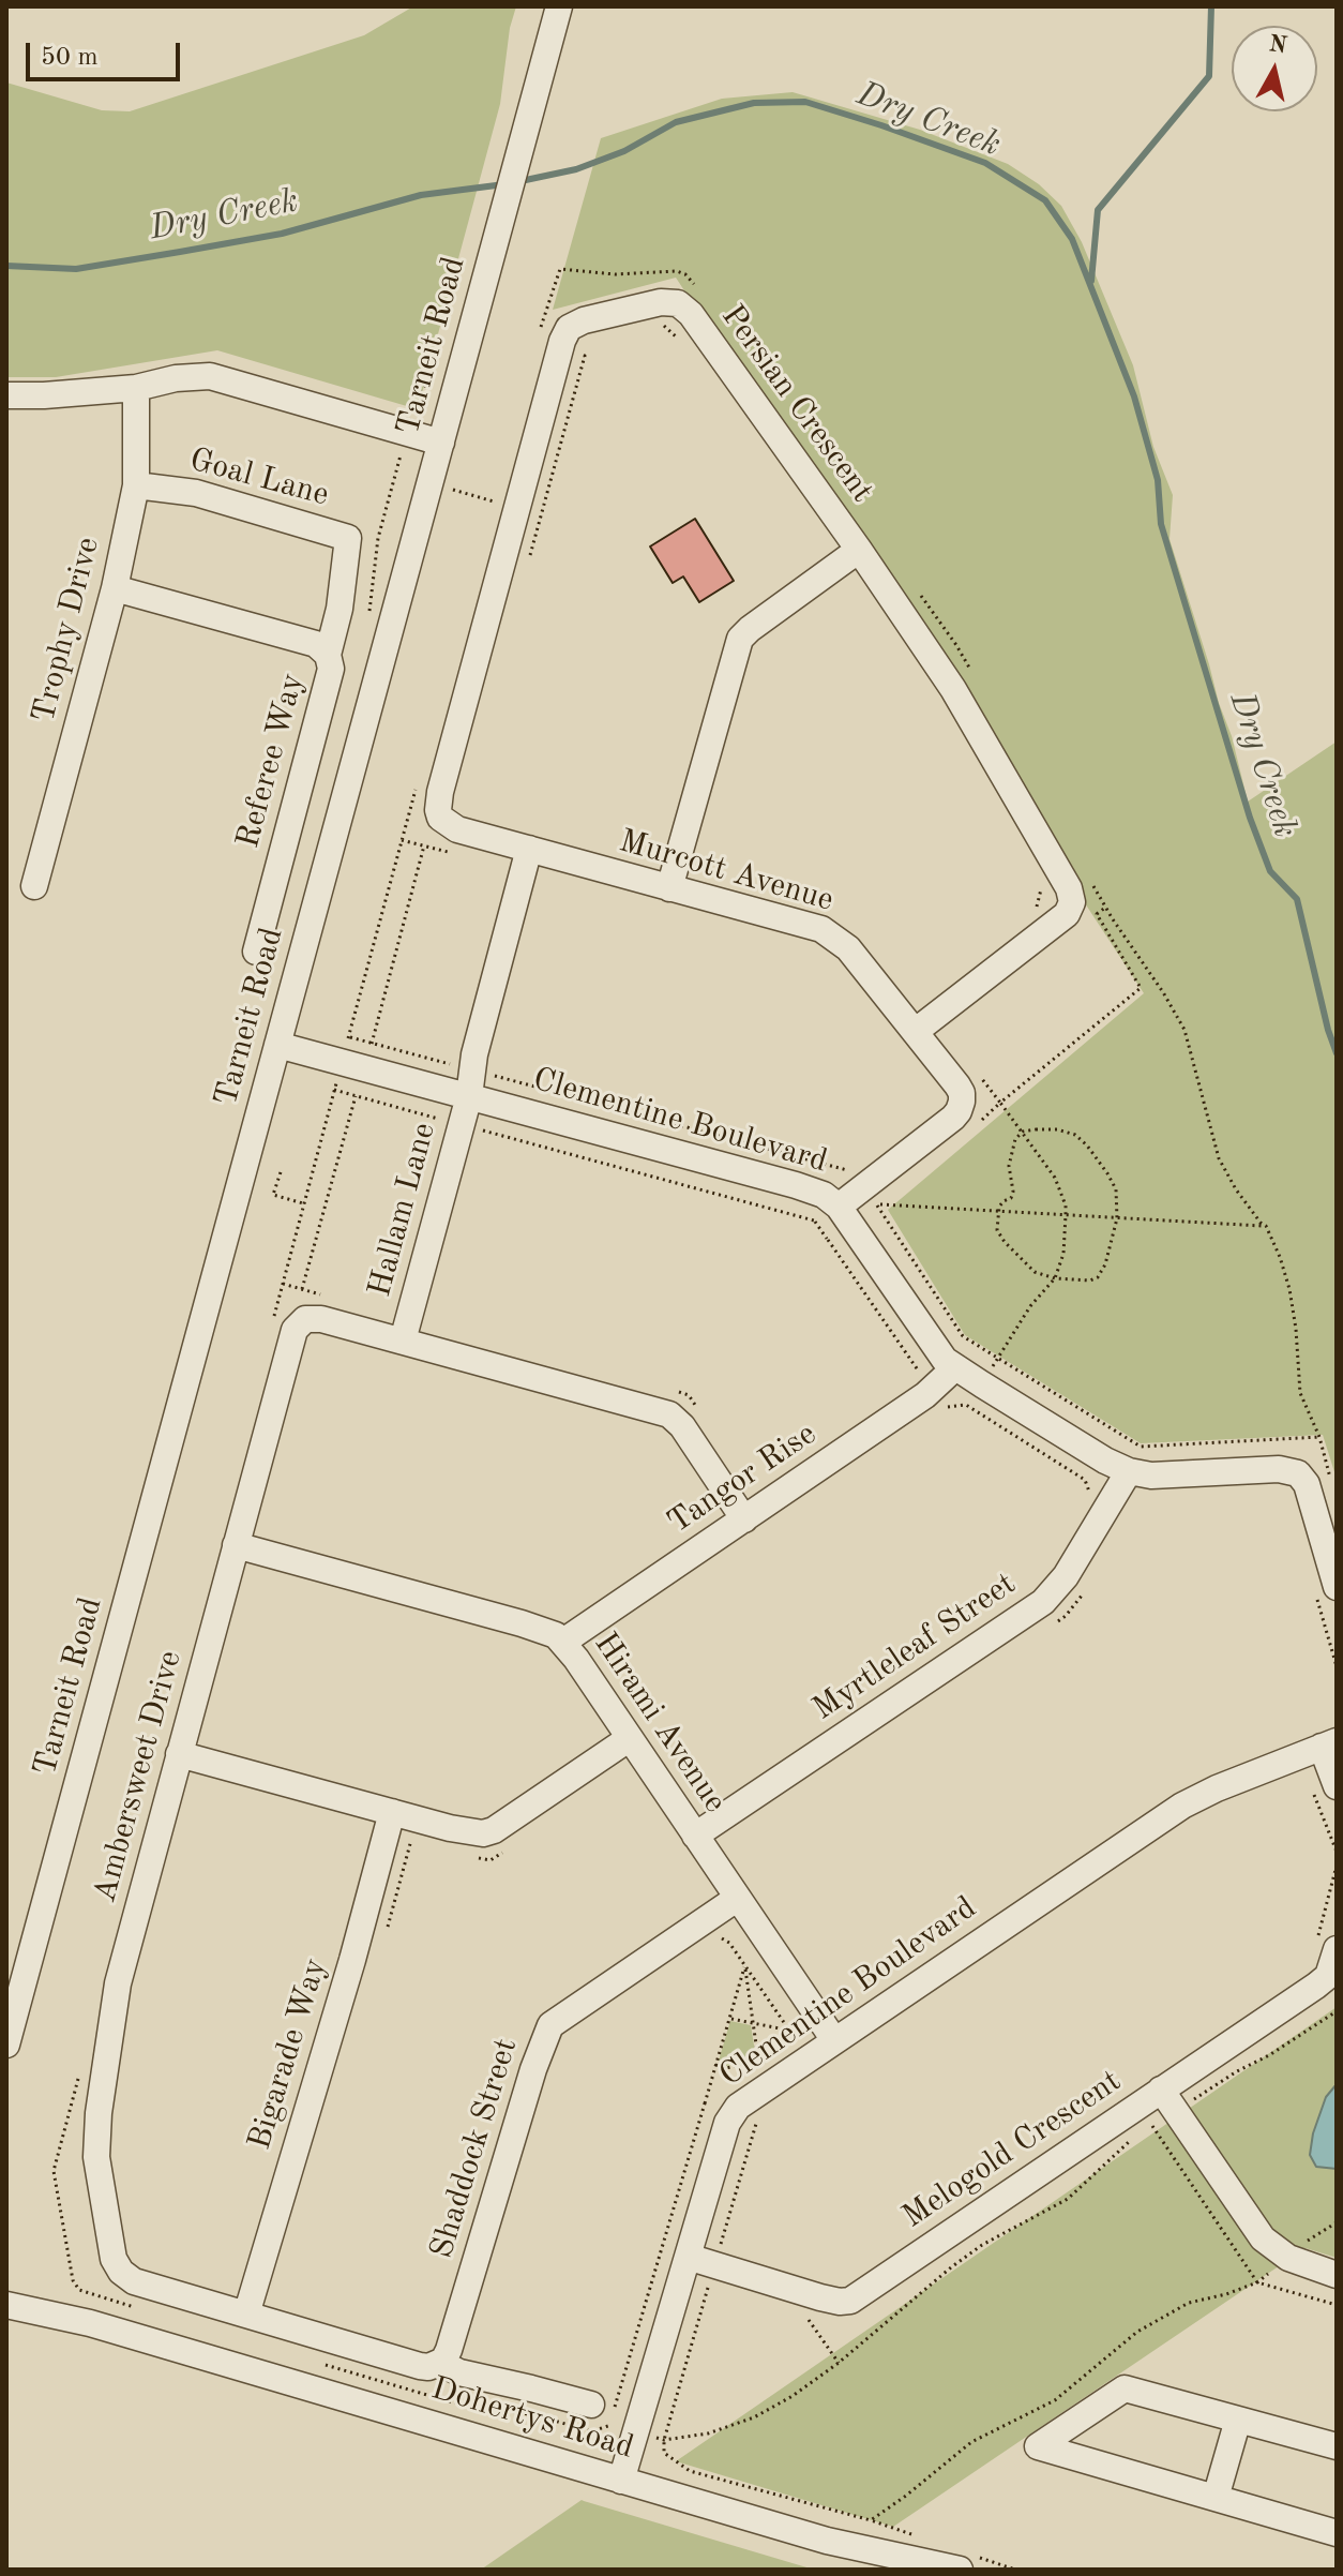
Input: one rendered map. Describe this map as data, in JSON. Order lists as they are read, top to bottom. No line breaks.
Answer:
{"streets":{"street":["Tarneit Road","Persian Crescent","Goal Lane","Trophy Drive","Referee Way","Murcott Avenue","Clementine Boulevard","Hallam Lane","Tangor Rise","Myrtleleaf Street","Hirami Avenue","Ambersweet Drive","Bigarade Way","Shaddock Street","Melogold Crescent","Dohertys Road"]},"crossings":[["Tarneit Road","Clementine Boulevard"],["Persian Crescent","Murcott Avenue"],["Goal Lane","Trophy Drive"],["Goal Lane","Referee Way"],["Trophy Drive","Referee Way"],["Murcott Avenue","Clementine Boulevard"],["Murcott Avenue","Hallam Lane"],["Clementine Boulevard","Hallam Lane"],["Clementine Boulevard","Tangor Rise"],["Clementine Boulevard","Myrtleleaf Street"],["Clementine Boulevard","Hirami Avenue"],["Clementine Boulevard","Melogold Crescent"],["Clementine Boulevard","Dohertys Road"],["Hallam Lane","Ambersweet Drive"],["Tangor Rise","Hirami Avenue"],["Tangor Rise","Ambersweet Drive"],["Myrtleleaf Street","Hirami Avenue"],["Hirami Avenue","Ambersweet Drive"],["Hirami Avenue","Shaddock Street"],["Ambersweet Drive","Bigarade Way"],["Ambersweet Drive","Shaddock Street"]],"water":["Dry Creek"],"scale_bar":"50 m","north":"top"}
